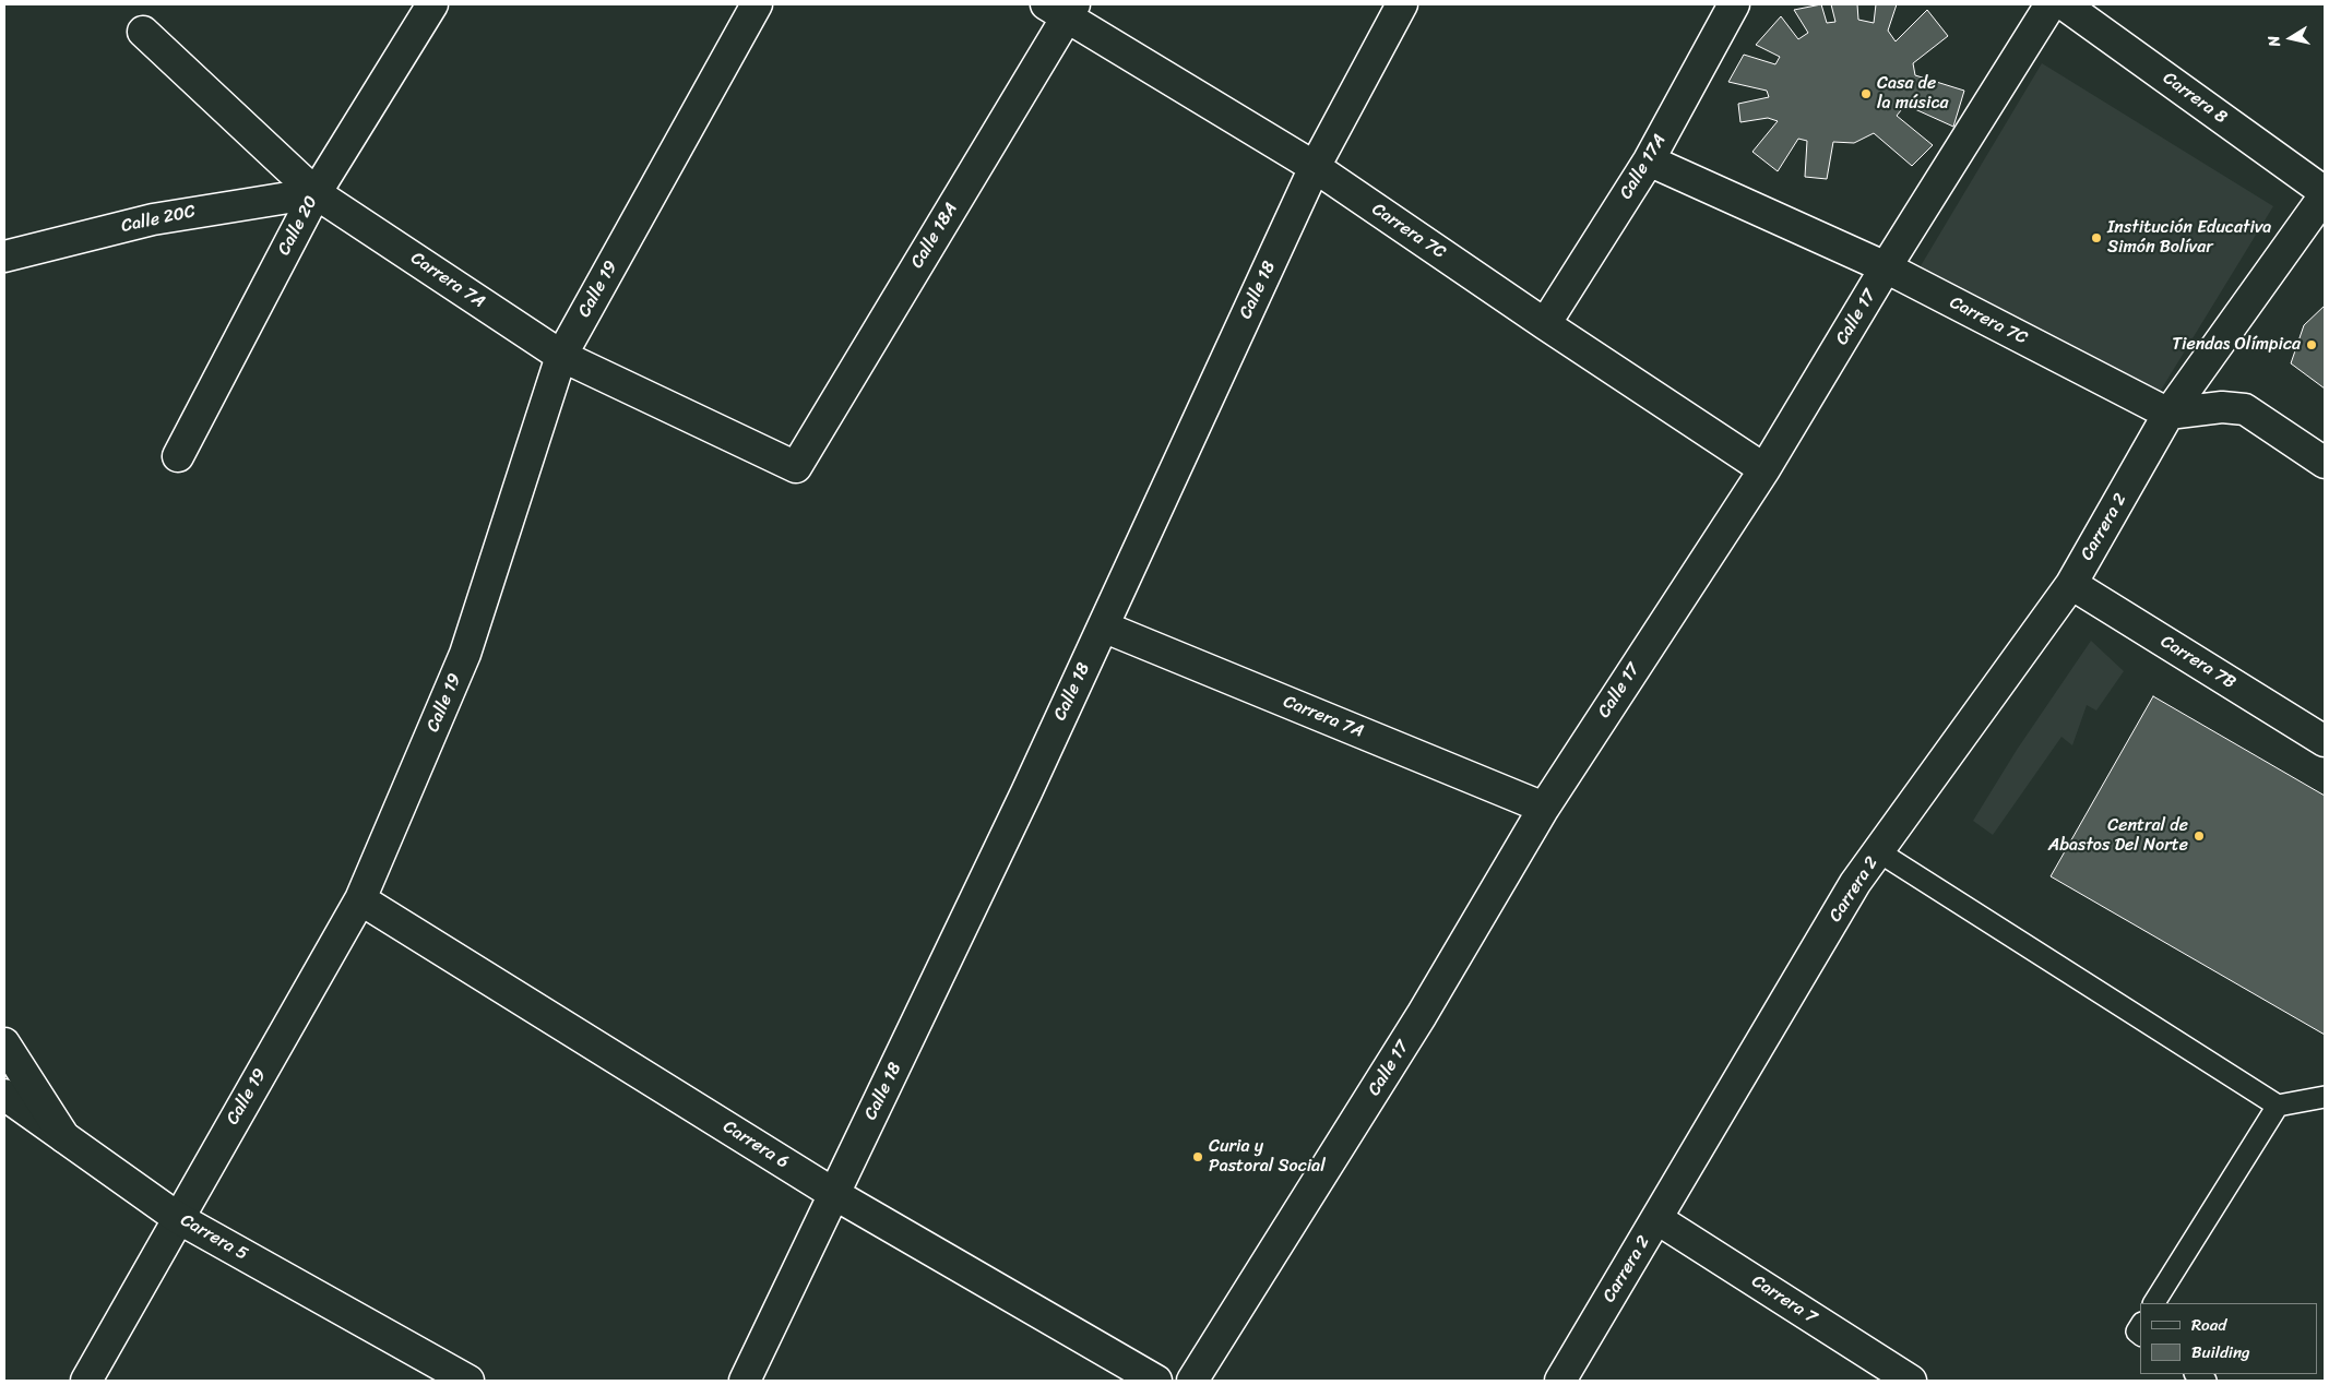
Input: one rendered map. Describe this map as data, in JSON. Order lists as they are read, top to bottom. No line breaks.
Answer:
{"streets":{"street":["Carrera 8","Calle 17A","Calle 20C","Calle 20","Carrera 7C","Calle 18A","Carrera 7A","Calle 19","Calle 18","Calle 17","Carrera 2","Carrera 7B","Carrera 6","Carrera 5","Carrera 7"]},"crossings":[["Carrera 8","Carrera 2"],["Calle 17A","Carrera 7C"],["Calle 20C","Calle 20"],["Calle 20C","Carrera 7A"],["Calle 20","Carrera 7A"],["Carrera 7C","Calle 18A"],["Carrera 7C","Calle 18"],["Carrera 7C","Calle 17"],["Carrera 7C","Carrera 2"],["Calle 18A","Carrera 7A"],["Carrera 7A","Calle 19"],["Carrera 7A","Calle 18"],["Carrera 7A","Calle 17"],["Calle 19","Carrera 6"],["Calle 19","Carrera 5"],["Calle 18","Carrera 6"],["Carrera 2","Carrera 7B"],["Carrera 2","Carrera 7"]],"places":["Casa de la música","Institución Educativa Simón Bolívar","Tiendas Olímpica","Central de Abastos Del Norte","Curia y Pastoral Social"],"legend":["Road","Building"],"north":"left"}
